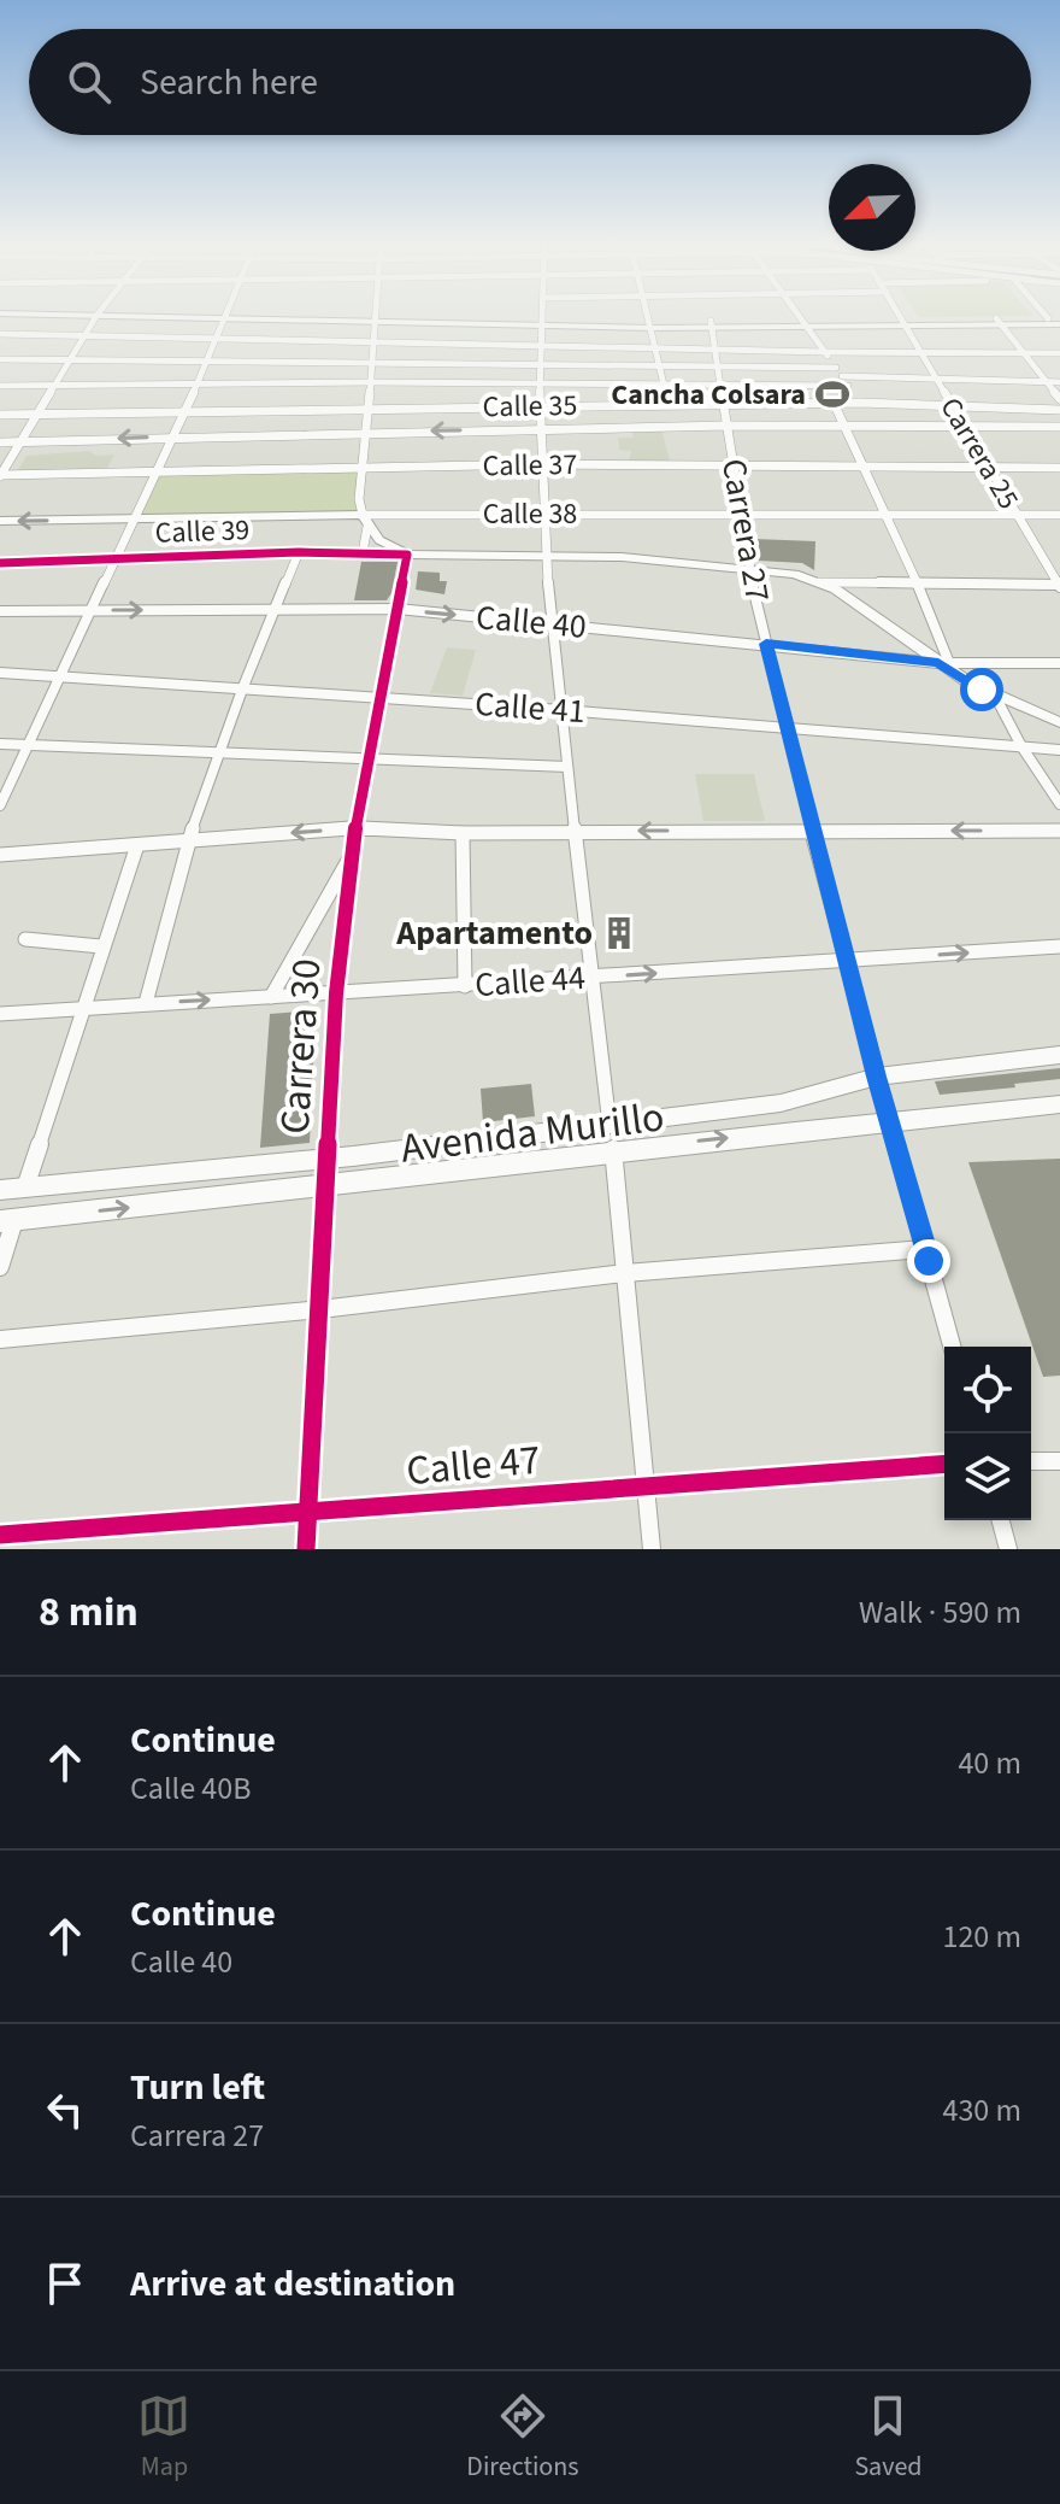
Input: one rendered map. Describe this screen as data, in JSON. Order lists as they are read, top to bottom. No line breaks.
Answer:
{"streets":{"main road":["Calle 38","Calle 39","Avenida Murillo"],"street":["Calle 35","Carrera 25","Calle 37","Carrera 27","Calle 40","Calle 41","Calle 44","Carrera 30","Calle 47"]},"crossings":[["Calle 35","Carrera 25"],["Calle 35","Carrera 27"],["Carrera 25","Calle 37"],["Carrera 25","Calle 38"],["Carrera 25","Calle 39"],["Calle 37","Carrera 27"],["Calle 38","Carrera 27"],["Carrera 27","Calle 39"],["Carrera 27","Calle 40"],["Carrera 27","Calle 41"],["Carrera 27","Calle 44"],["Carrera 27","Avenida Murillo"],["Calle 39","Carrera 30"],["Calle 40","Carrera 30"],["Calle 41","Carrera 30"],["Calle 44","Carrera 30"],["Carrera 30","Avenida Murillo"],["Carrera 30","Calle 47"]],"one_way":["Calle 44"],"places":{"sports":["Cancha Colsara"],"building":["Apartamento"]},"north":"bottom left","page":{"search":"Search here","heading":["8 min","Walk · 590 m"],"list":[["Continue","Calle 40B","40 m"],["Continue","Calle 40","120 m"],["Turn left","Carrera 27","430 m"],"Arrive at destination"],"nav":["Map","Directions","Saved"]}}
